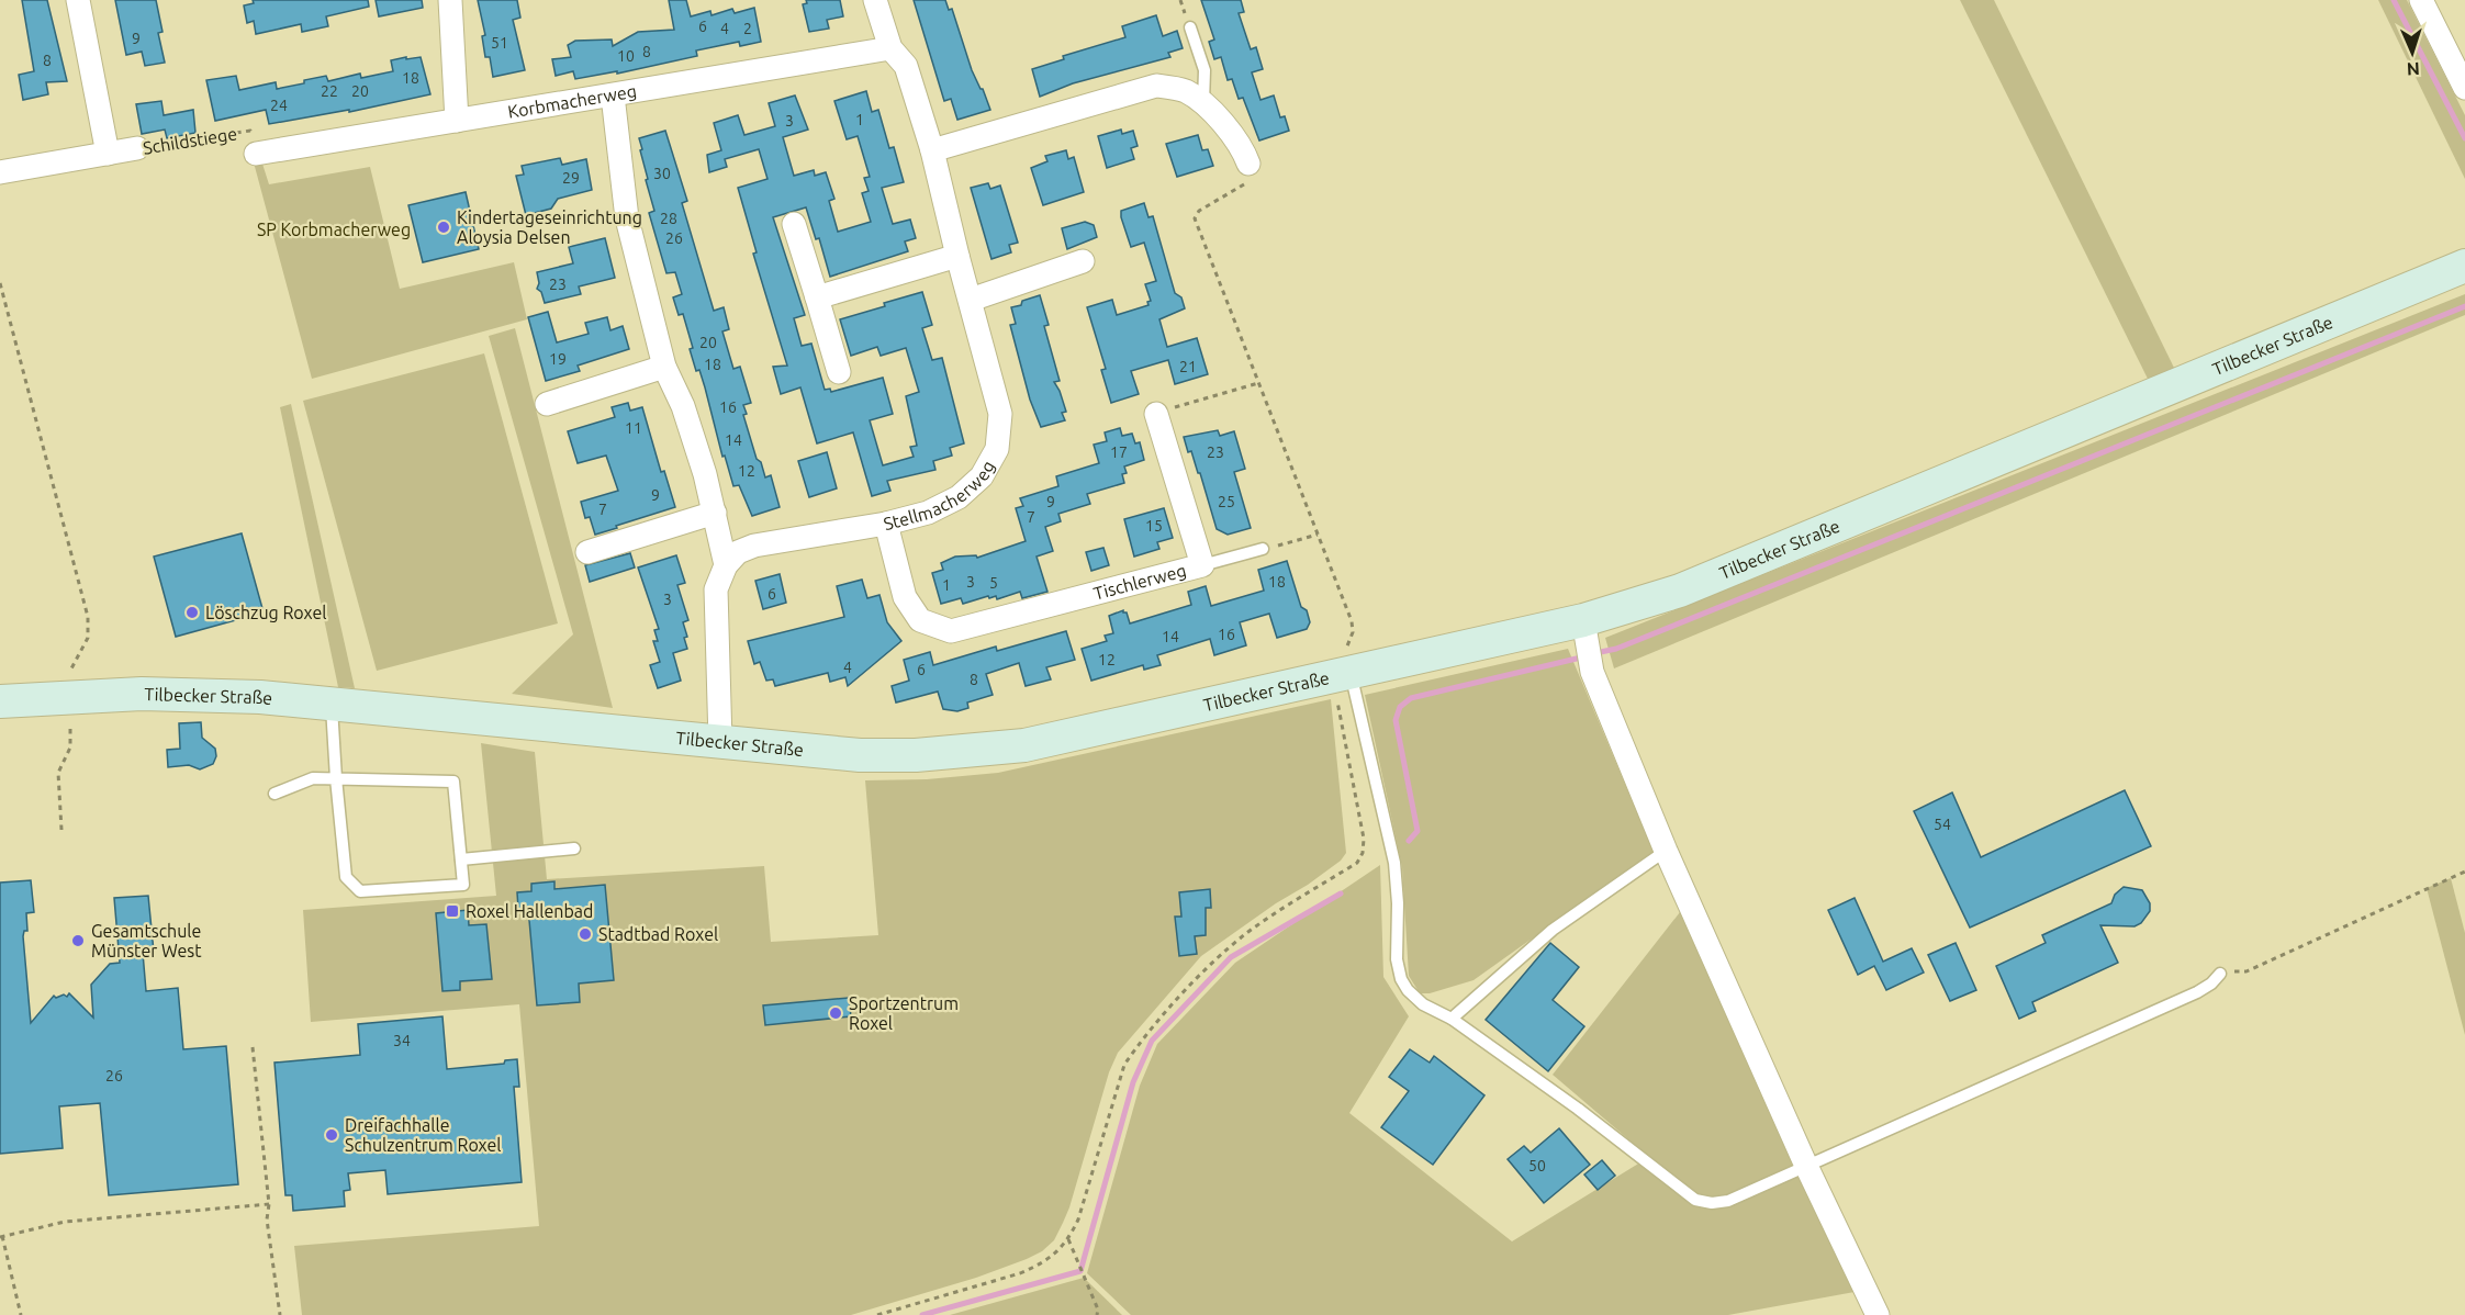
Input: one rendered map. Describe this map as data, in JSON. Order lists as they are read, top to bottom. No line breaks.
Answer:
{"streets":{"main road":["Tilbecker Straße"],"street":["Korbmacherweg","Schildstiege","Stellmacherweg","Tischlerweg"]},"crossings":[["Korbmacherweg","Schildstiege"],["Korbmacherweg","Stellmacherweg"],["Stellmacherweg","Tischlerweg"]],"parks":["SP Korbmacherweg"],"places":{"other":["Kindertageseinrichtung Aloysia Delsen","Löschzug Roxel","Stadtbad Roxel","Gesamtschule Münster West","Sportzentrum Roxel","Dreifachhalle Schulzentrum Roxel"],"transit":["Roxel Hallenbad"]},"house_numbers":["6","4","2","9","51","8","10","8","18","22","20","24","1","3","30","29","28","26","23","20","19","18","21","16","11","14","17","23","12","9","9","25","7","7","15","3","18","5","1","6","3","16","14","12","4","6","8","54","34","26","50"],"north":"bottom"}
